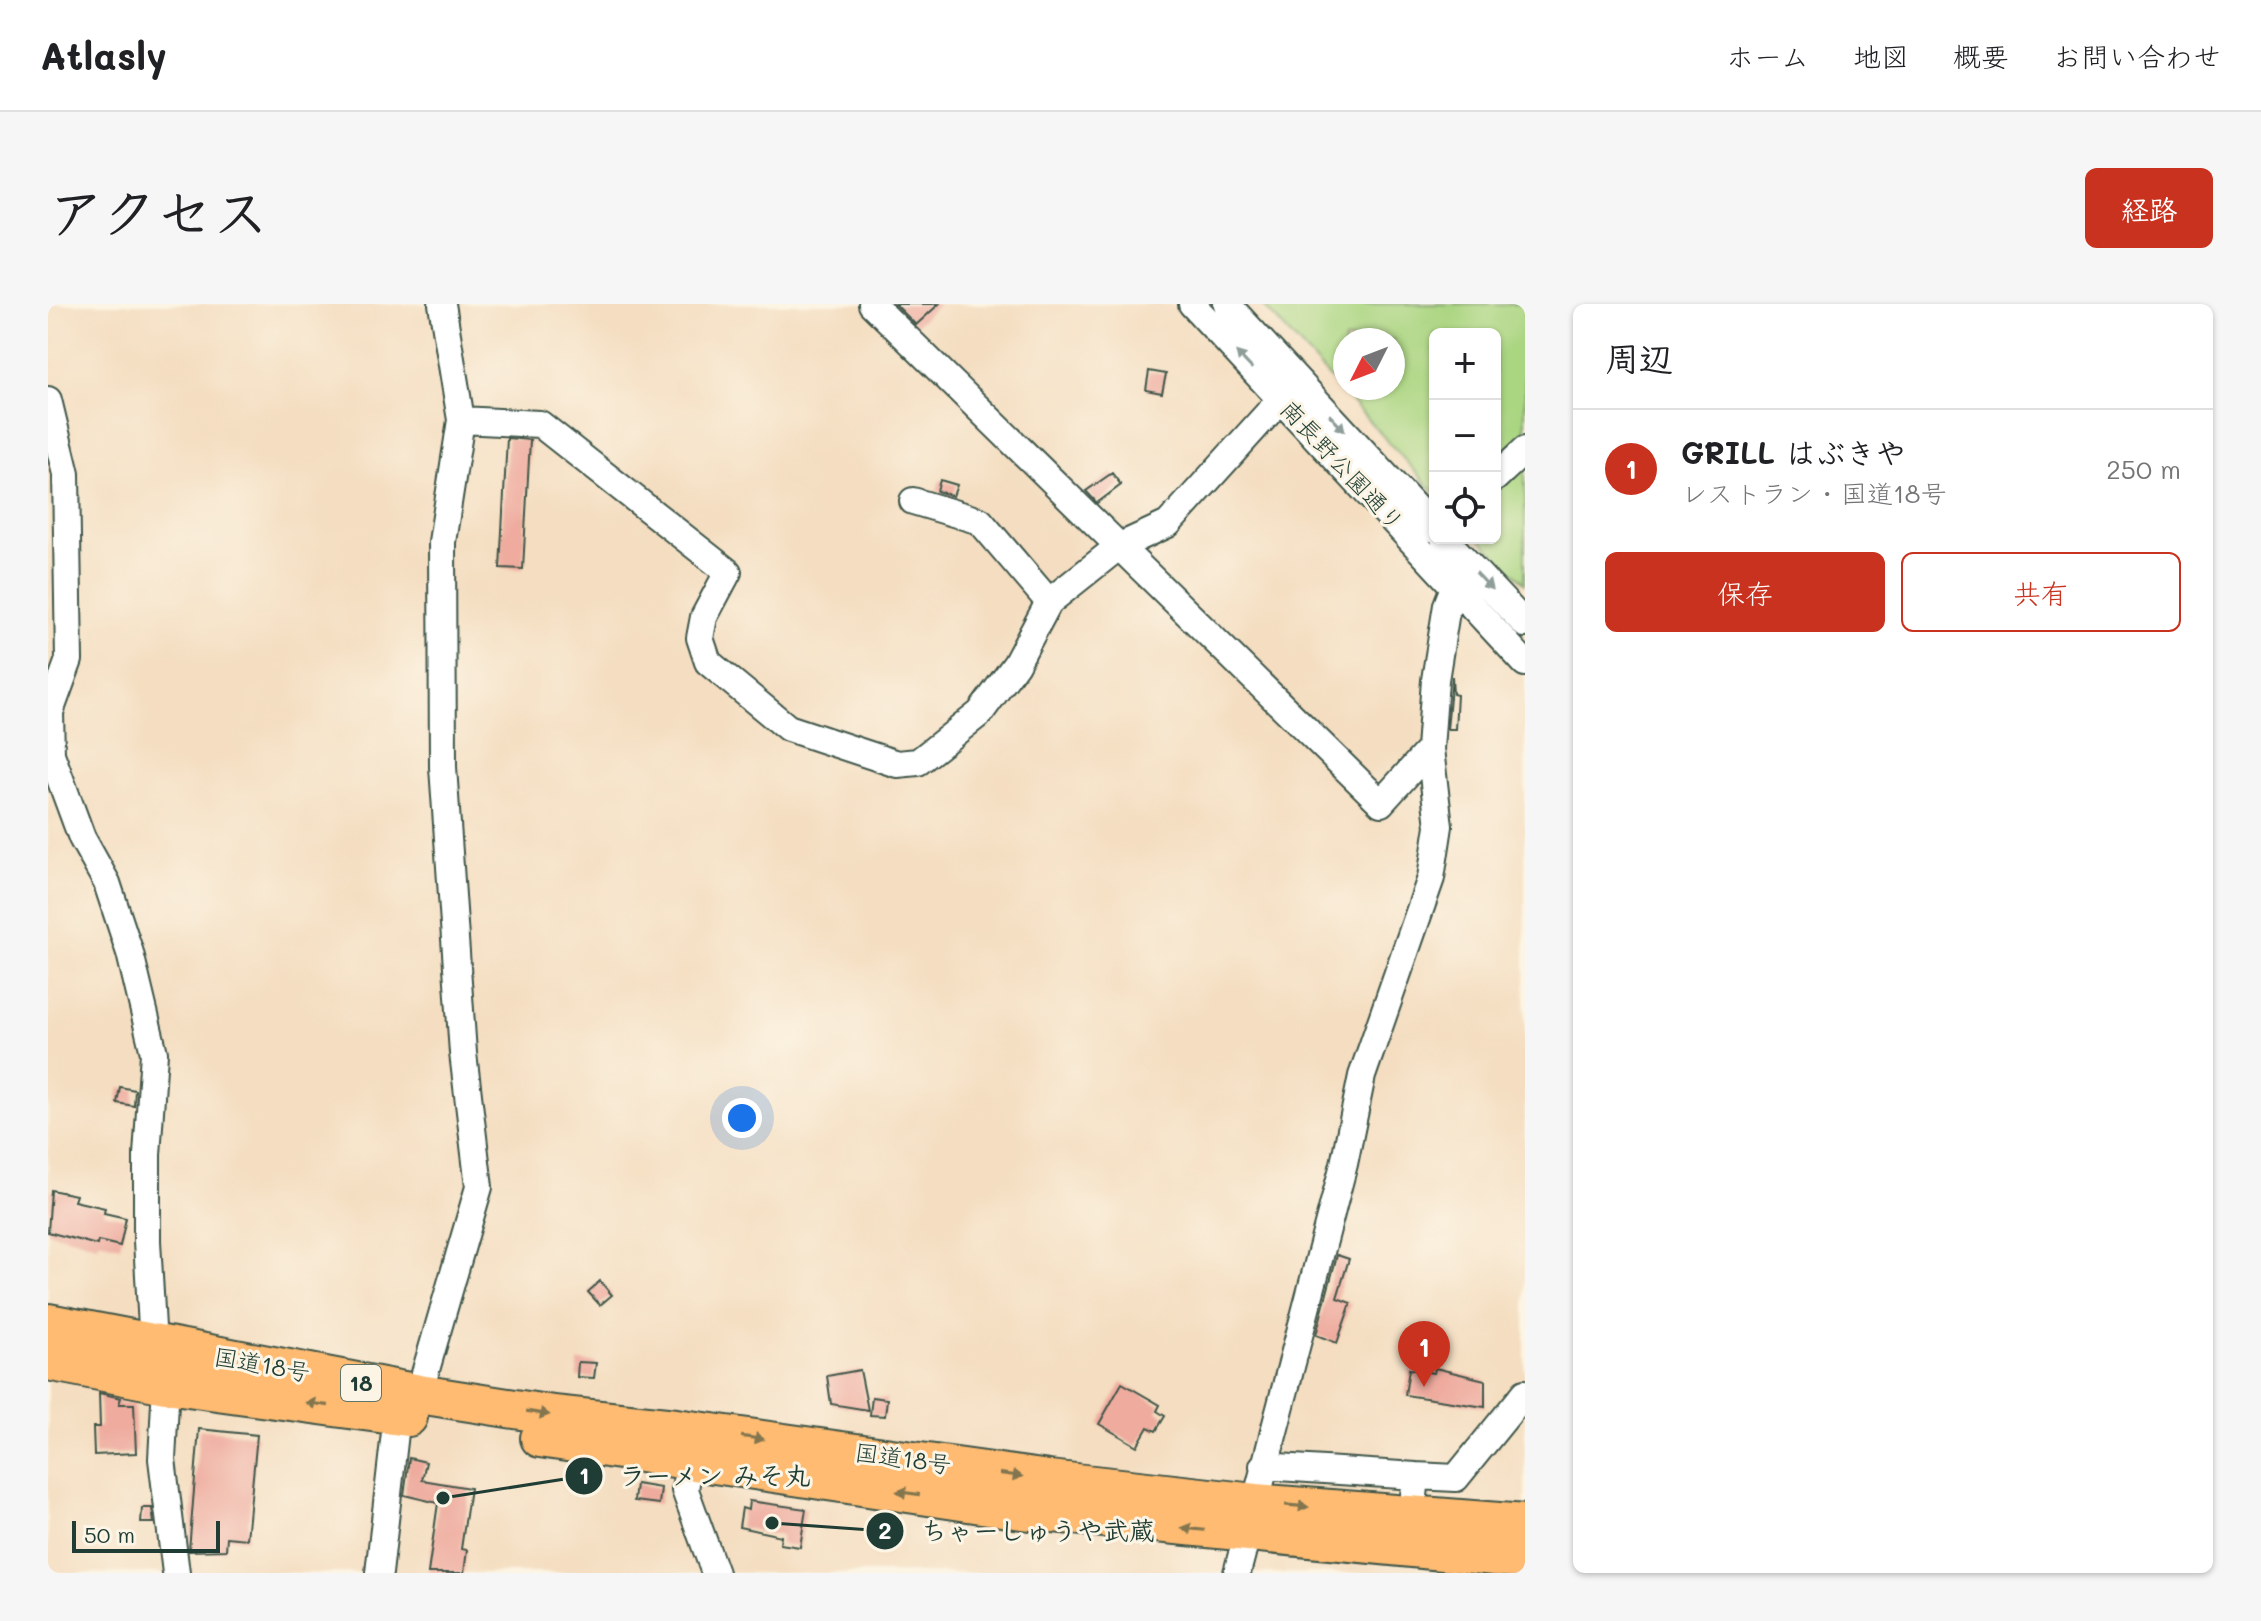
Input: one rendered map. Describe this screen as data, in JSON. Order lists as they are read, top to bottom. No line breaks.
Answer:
{"streets":{"highway":["国道18号","18"],"street":["南長野公園通り"]},"places":["ラーメン みそ丸","ちゃーしゅうや武蔵"],"scale_bar":"50 m","north":"bottom left","page":{"header":"Atlasly","nav":["ホーム","地図","概要","お問い合わせ"],"title":"アクセス","buttons":["経路",["保存","共有"]],"heading":"周辺","map_buttons":["+","−"],"list":[{"mark":"1","name":"GRILL はぶきや","note":"レストラン · 国道18号","value":"250 m"}],"pins":"1","scale":"50 m"}}
